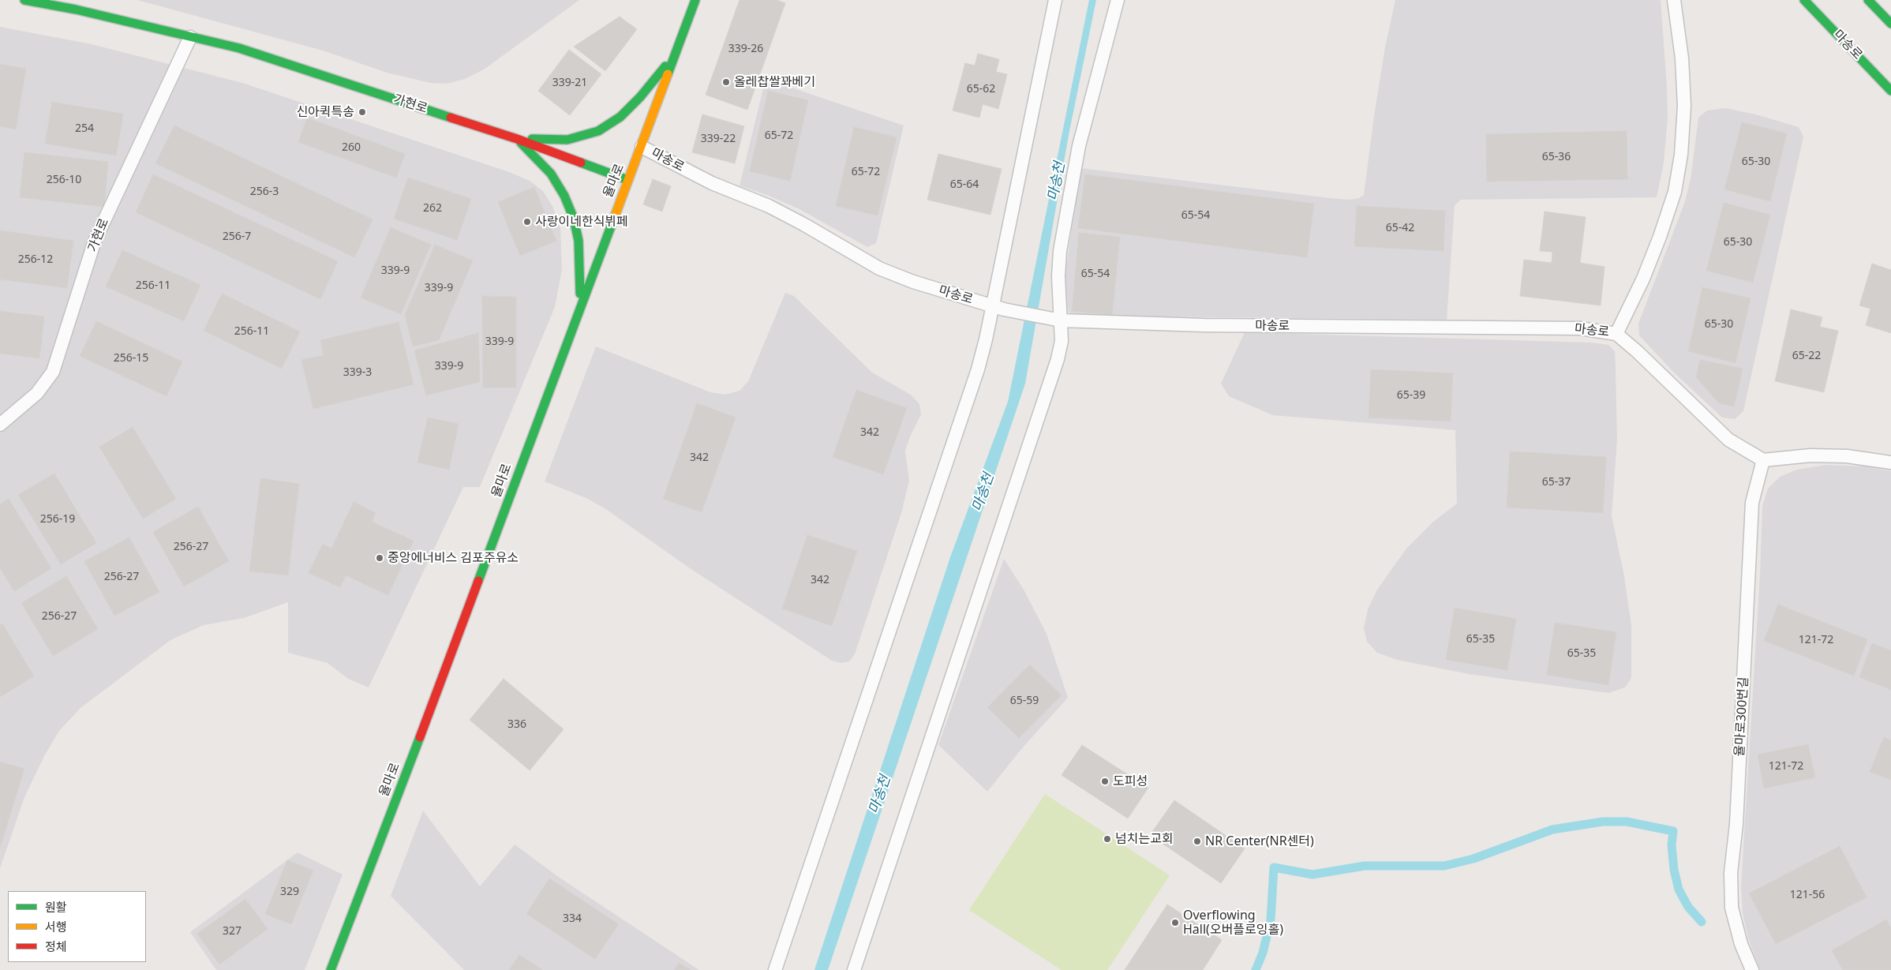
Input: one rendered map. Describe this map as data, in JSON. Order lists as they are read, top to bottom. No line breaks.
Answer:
{"streets":{"street":["마송로","가현로","율마로"],"lane":["율마로300번길"]},"crossings":[["마송로","율마로"],["마송로","율마로300번길"],["가현로","율마로"]],"water":["마송천"],"places":["올레찹쌀꽈베기","신아퀵특송","사랑이네한식뷔페","중앙에너비스 김포주유소","도피성","넘치는교회","NR Center(NR센터)","Overflowing Hall(오버플로잉홀)"],"house_numbers":["339-26","339-21","65-62","254","65-72","339-22","260","65-36","65-30","65-72","256-10","65-64","256-3","262","65-54","65-42","256-7","65-30","256-12","339-9","65-54","256-11","339-9","65-30","256-11","339-9","65-22","256-15","339-9","339-3","65-39","342","342","65-37","256-19","256-27","256-27","342","256-27","65-35","121-72","65-35","65-59","336","121-72","329","121-56","334","327"],"legend":["원활","서행","정체"]}
